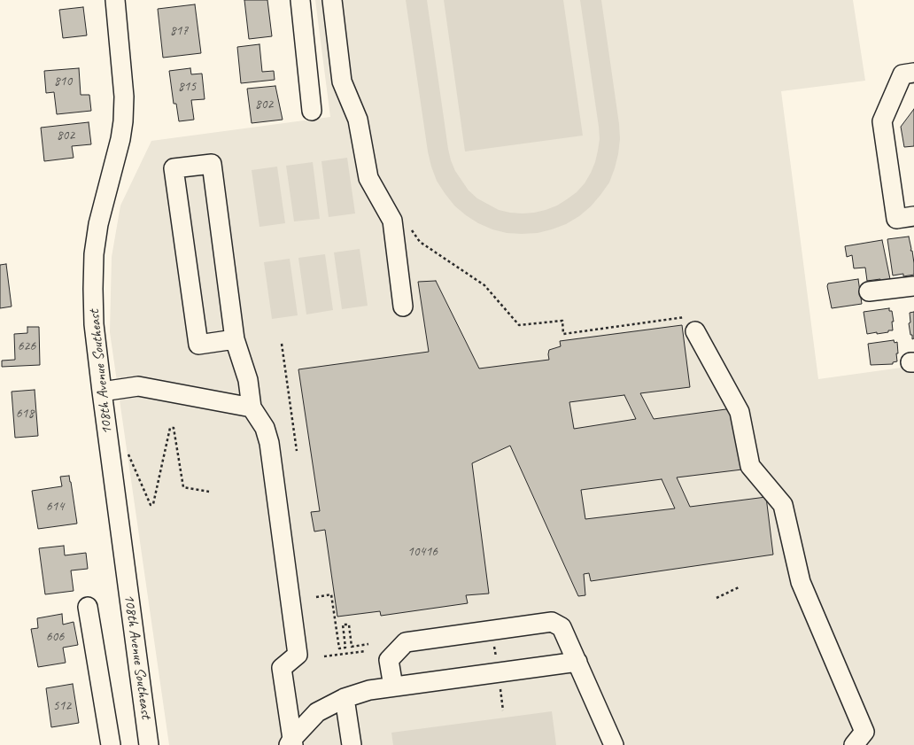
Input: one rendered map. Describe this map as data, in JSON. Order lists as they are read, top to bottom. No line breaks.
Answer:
{"streets":{"street":["108th Avenue Southeast"]},"house_numbers":["817","810","815","802","802","626","618","614","10416","606","512"]}
